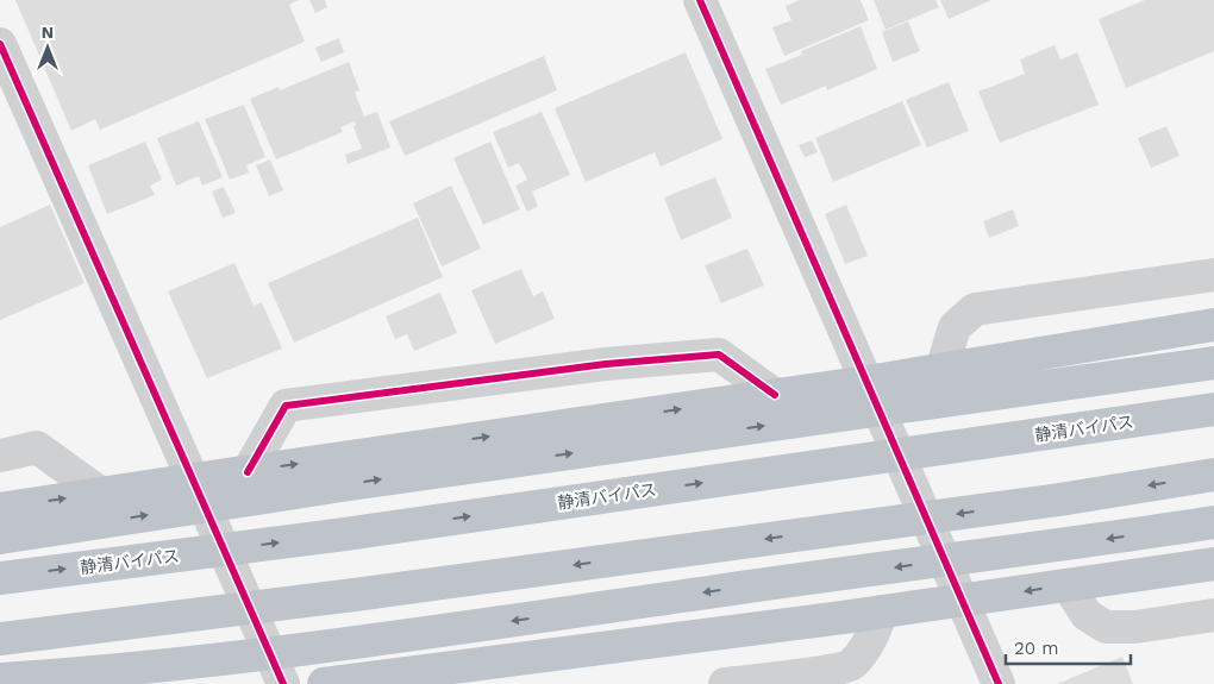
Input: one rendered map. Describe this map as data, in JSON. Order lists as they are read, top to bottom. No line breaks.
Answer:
{"streets":{"highway":["静清バイパス"]},"scale_bar":"20 m","north":"top"}
